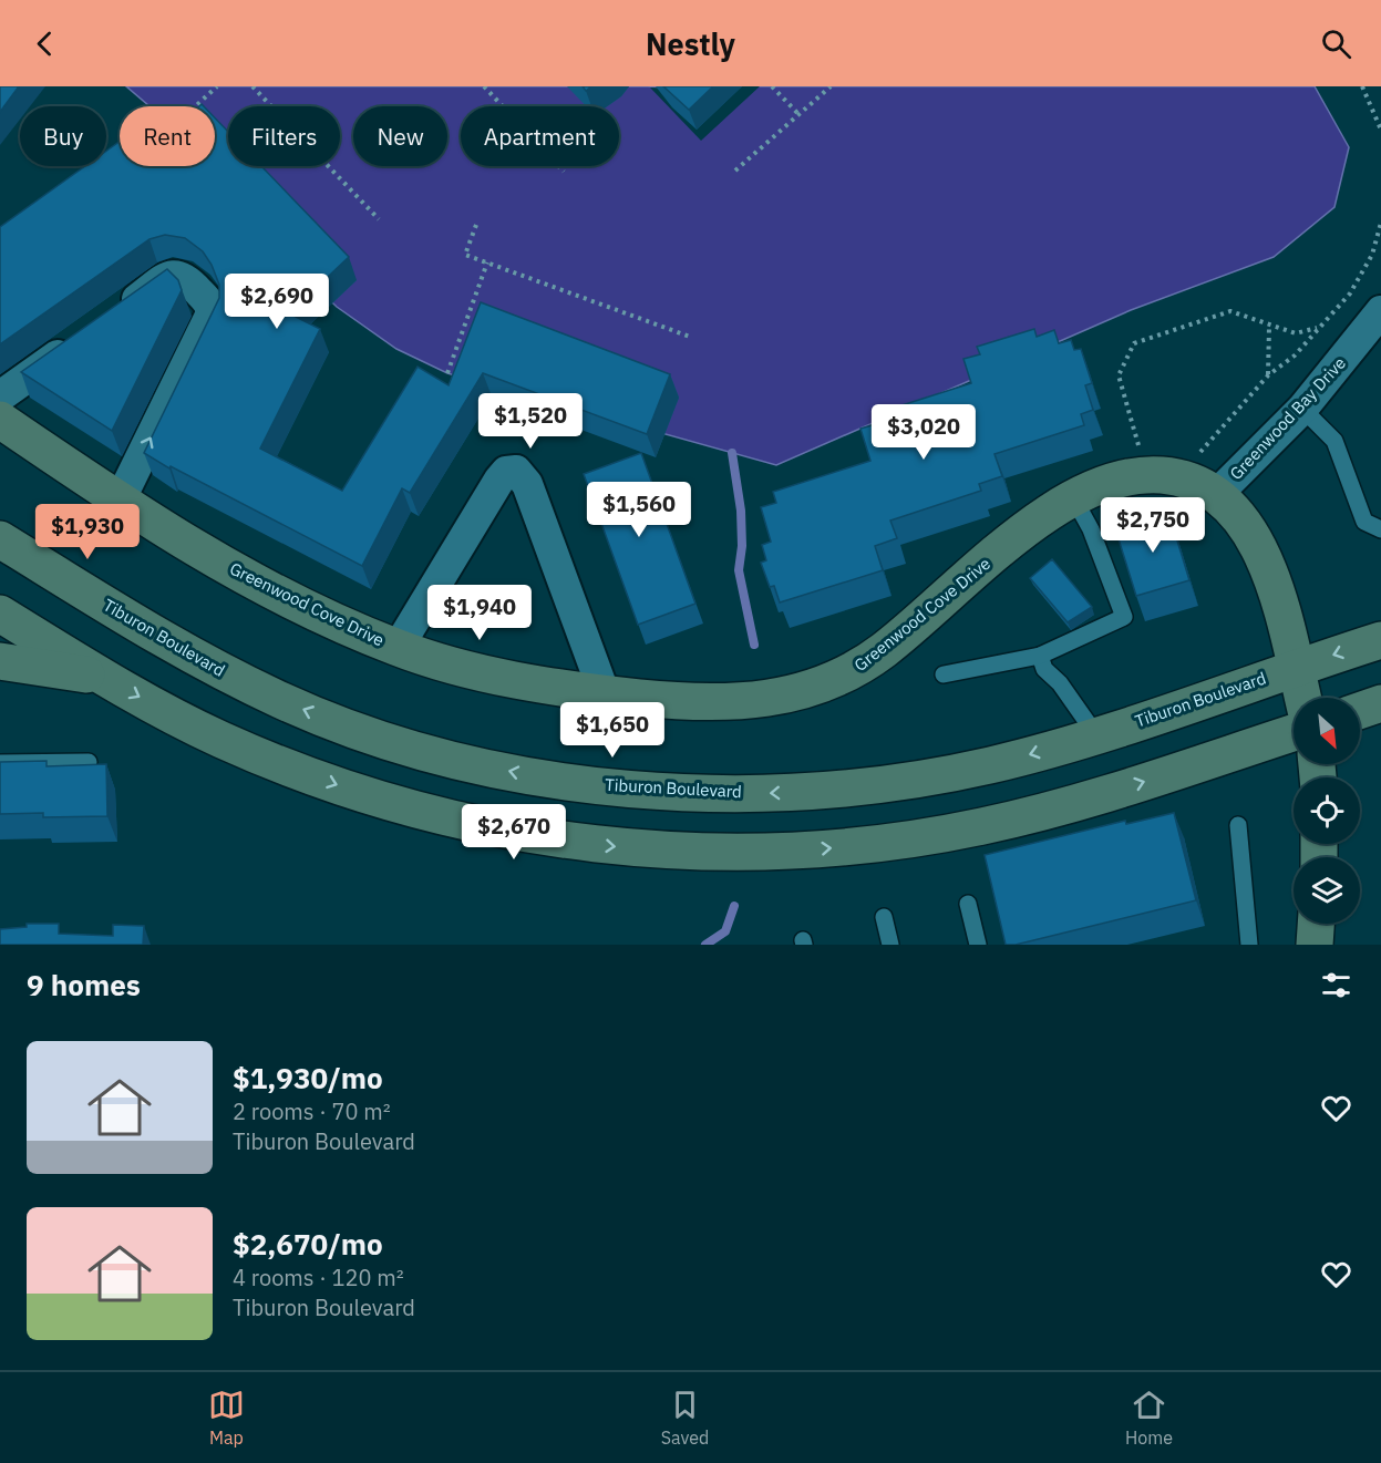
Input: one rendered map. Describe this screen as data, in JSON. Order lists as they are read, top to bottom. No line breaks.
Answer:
{"streets":{"main road":["Greenwood Cove Drive","Tiburon Boulevard"],"street":["Greenwood Bay Drive"]},"crossings":[["Greenwood Bay Drive","Greenwood Cove Drive"],["Greenwood Cove Drive","Tiburon Boulevard"]],"north":"bottom right","page":{"header":"Nestly","chip":["Buy","Rent","Filters","New","Apartment"],"price":["$2,690","$1,520","$3,020","$1,560","$2,750","$1,930","$1,940","$1,650","$2,670"],"heading":"9 homes","list":[{"name":"$1,930/mo","note":"2 rooms · 70 m² · Tiburon Boulevard"},{"name":"$2,670/mo","note":"4 rooms · 120 m² · Tiburon Boulevard"}],"tabs":["Map","Saved","Home"]}}
